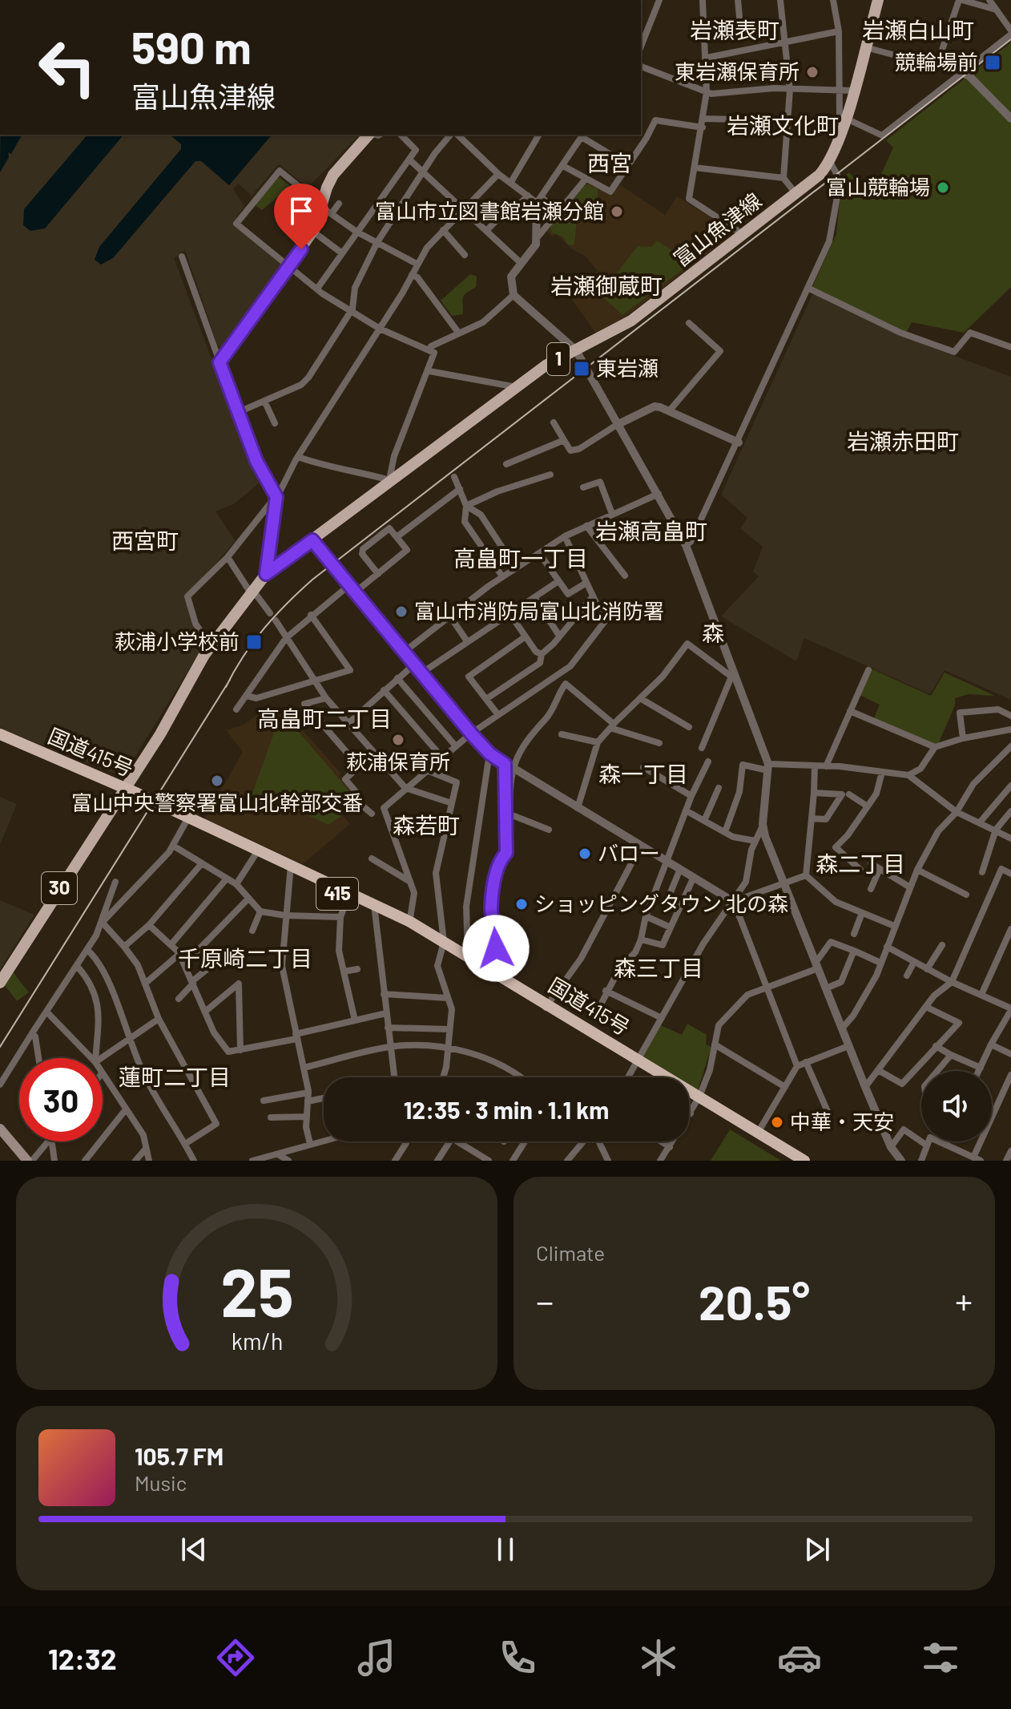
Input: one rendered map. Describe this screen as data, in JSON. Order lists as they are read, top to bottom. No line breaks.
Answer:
{"streets":{"highway":["国道415号","415"],"main road":["富山魚津線","1","30"]},"crossings":[["富山魚津線","1"],["1","国道415号"],["1","30"],["国道415号","30"]],"districts":["岩瀬表町","岩瀬白山町","岩瀬文化町","西宮","岩瀬御蔵町","岩瀬赤田町","岩瀬高畠町","西宮町","高畠町一丁目","森","高畠町二丁目","森一丁目","森若町","森二丁目","千原崎二丁目","森三丁目","蓮町二丁目"],"places":{"transit":["競輪場前","東岩瀬","萩浦小学校前"],"other":["東岩瀬保育所","富山競輪場","富山市立図書館岩瀬分館","富山市消防局富山北消防署","萩浦保育所","富山中央警察署富山北幹部交番","バロー","ショッピングタウン 北の森","中華・天安"]},"page":{"turn":["590 m","富山魚津線"],"limit":"30","trip":"12:35 · 3 min · 1.1 km","tile":"Climate","heat":["−","20.5°","+"],"song":["105.7 FM","Music"],"tabs":"12:32","gauge":["25","km/h"]}}
